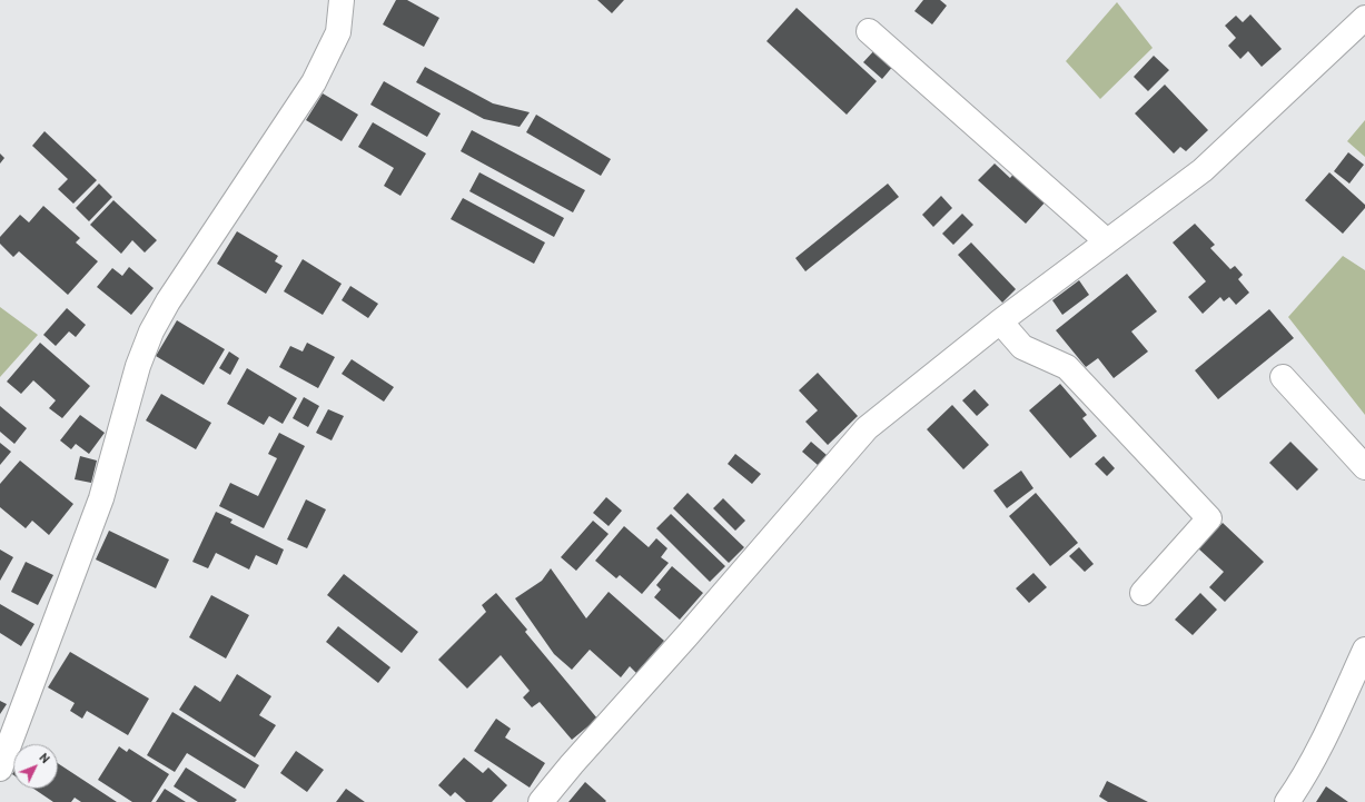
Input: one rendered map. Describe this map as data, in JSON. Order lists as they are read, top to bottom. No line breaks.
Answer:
{"north":"top right"}
